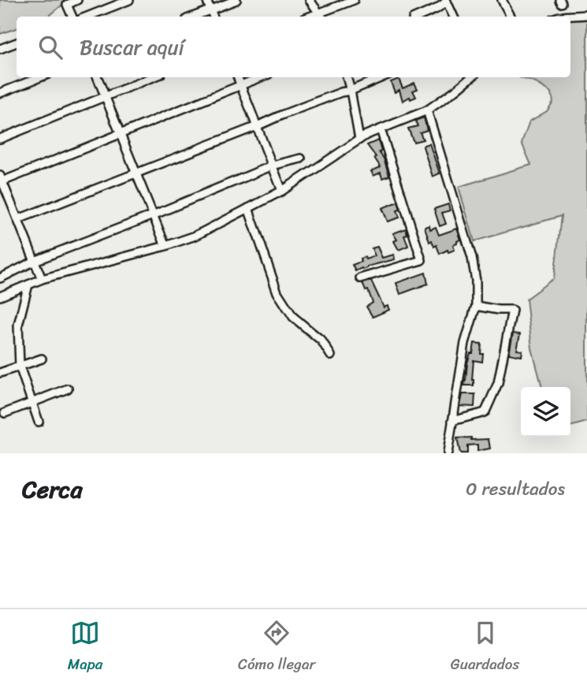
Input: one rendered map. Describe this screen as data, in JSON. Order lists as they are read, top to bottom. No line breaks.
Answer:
{"page":{"search":"Buscar aquí","heading":["Cerca","0 resultados"],"nav":["Mapa","Cómo llegar","Guardados"]}}
